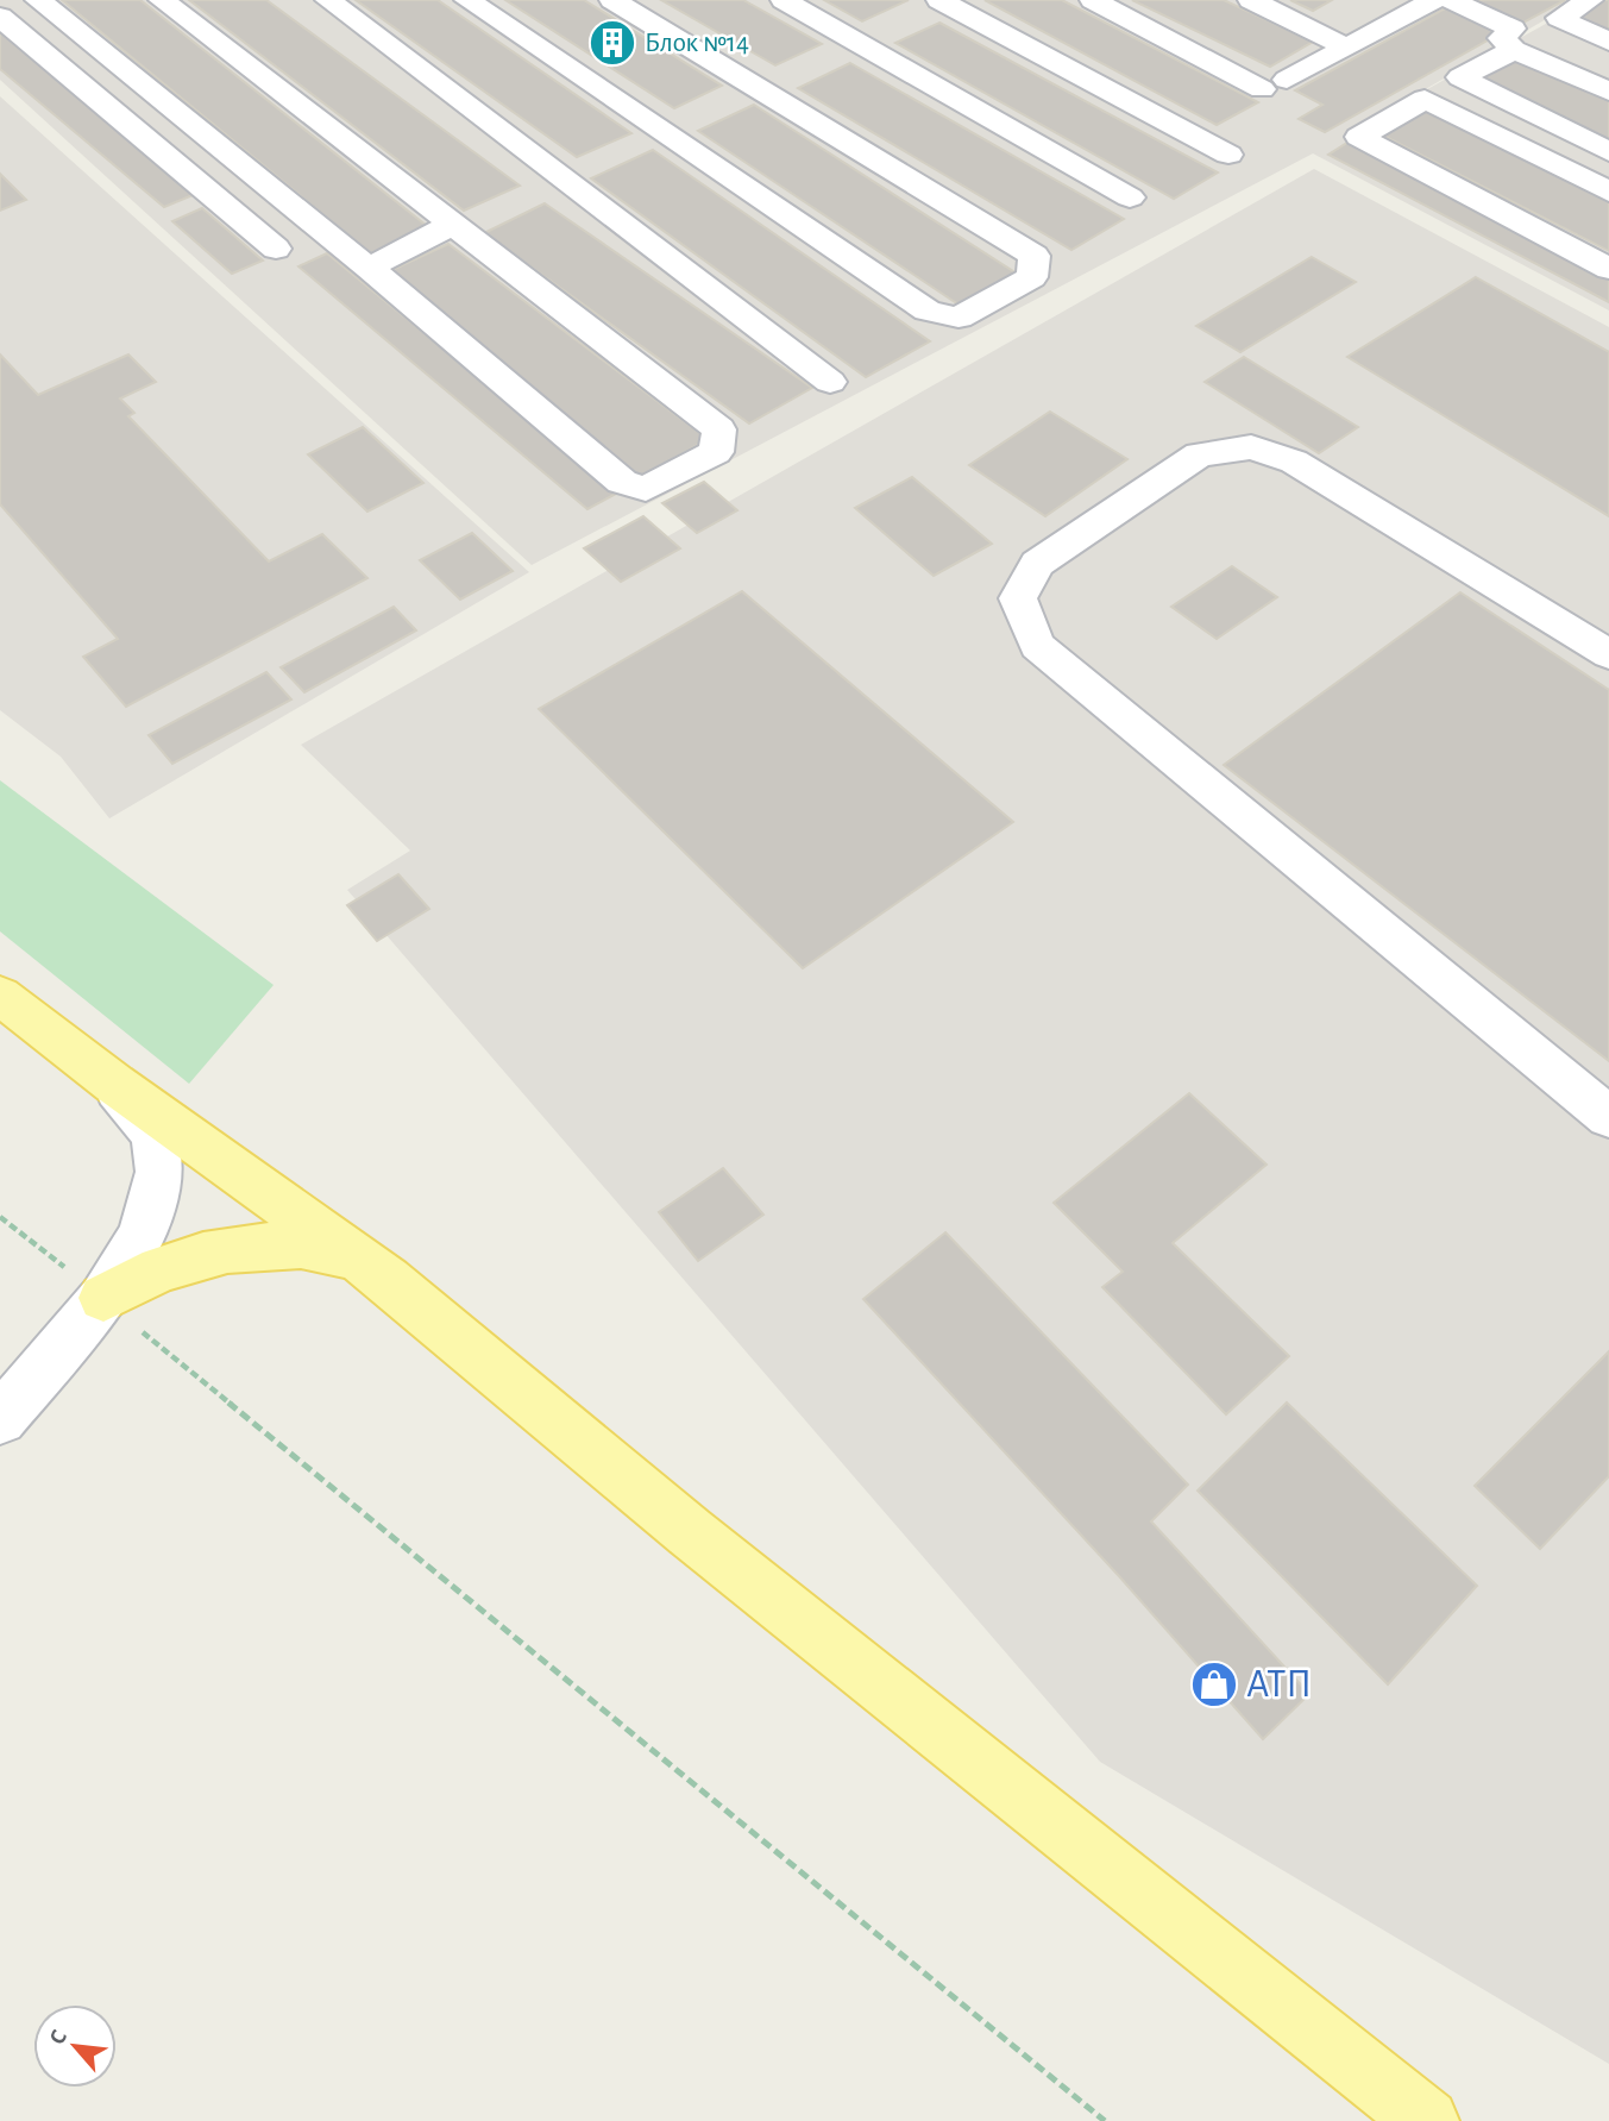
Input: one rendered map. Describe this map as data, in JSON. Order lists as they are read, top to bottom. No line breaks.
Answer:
{"places":{"building":["Блок №14"],"shop":["АТП"]},"north":"top left"}
